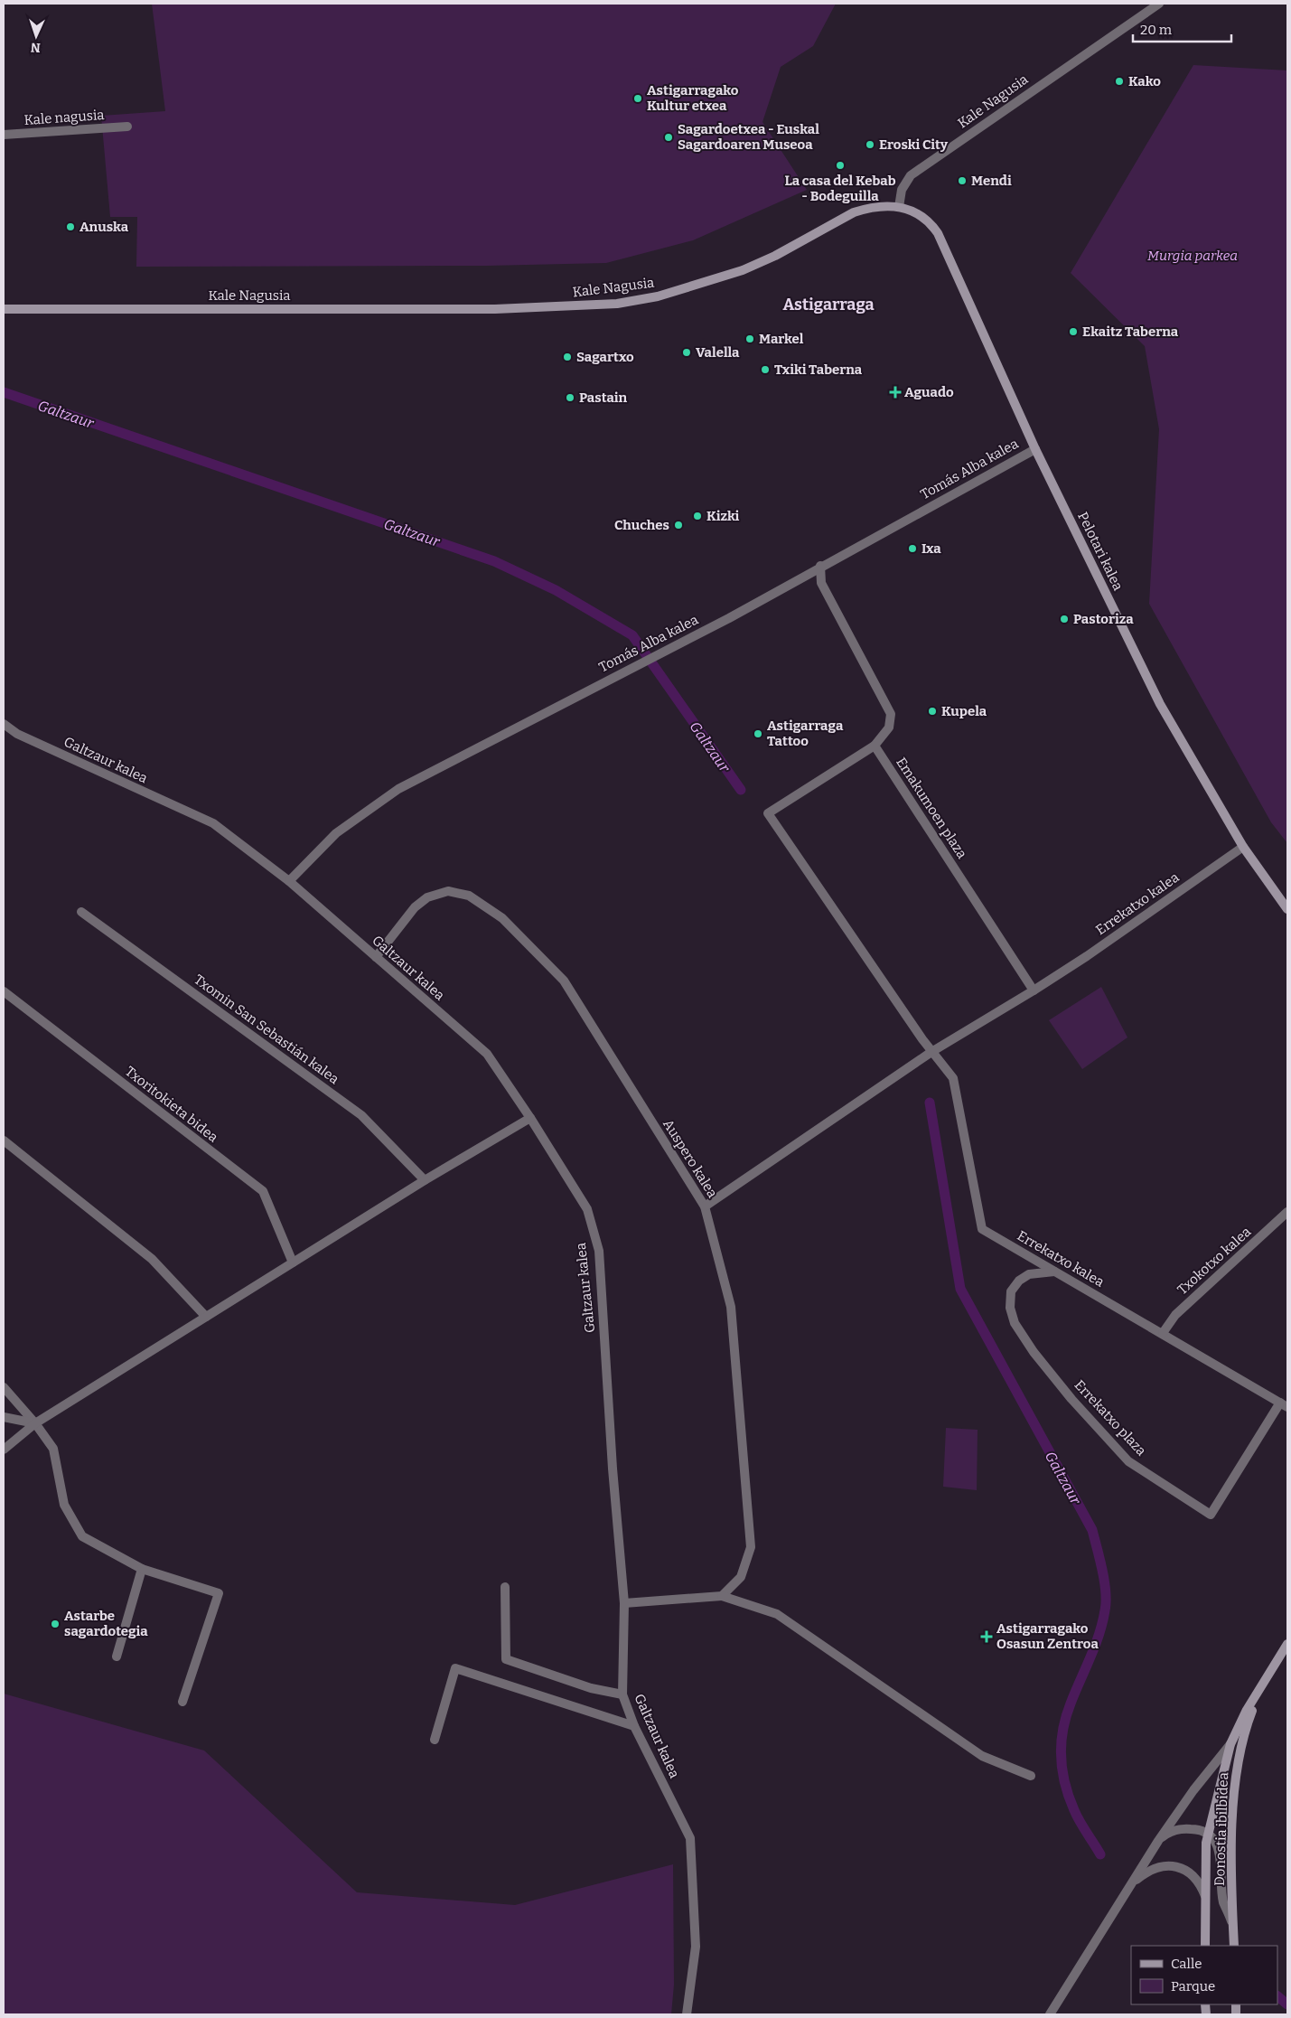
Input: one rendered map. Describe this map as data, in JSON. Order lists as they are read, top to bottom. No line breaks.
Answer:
{"streets":{"street":["Kale Nagusia","Kale nagusia","Tomás Alba kalea","Pelotari kalea","Galtzaur kalea","Emakumoen plaza","Errekatxo kalea","Txomin San Sebastián kalea","Txoritokieta bidea","Auspero kalea","Txokotxo kalea","Errekatxo plaza","Donostia ibilbidea"]},"crossings":[["Kale Nagusia","Pelotari kalea"],["Tomás Alba kalea","Pelotari kalea"],["Tomás Alba kalea","Galtzaur kalea"],["Pelotari kalea","Errekatxo kalea"],["Galtzaur kalea","Auspero kalea"],["Emakumoen plaza","Errekatxo kalea"],["Errekatxo kalea","Auspero kalea"],["Errekatxo kalea","Txokotxo kalea"],["Errekatxo kalea","Errekatxo plaza"]],"districts":["Astigarraga"],"water":["Galtzaur"],"parks":["Murgia parkea"],"places":{"other":["Kako","Astigarragako Kultur etxea","Sagardoetxea - Euskal Sagardoaren Museoa","Eroski City","La casa del Kebab - Bodeguilla","Mendi","Anuska","Ekaitz Taberna","Markel","Valella","Sagartxo","Txiki Taberna","Pastain","Kizki","Chuches","Ixa","Pastoriza","Kupela","Astigarraga Tattoo","Astarbe sagardotegia"],"health":["Aguado","Astigarragako Osasun Zentroa"]},"legend":["Calle","Parque"],"scale_bar":"20 m","north":"bottom"}
